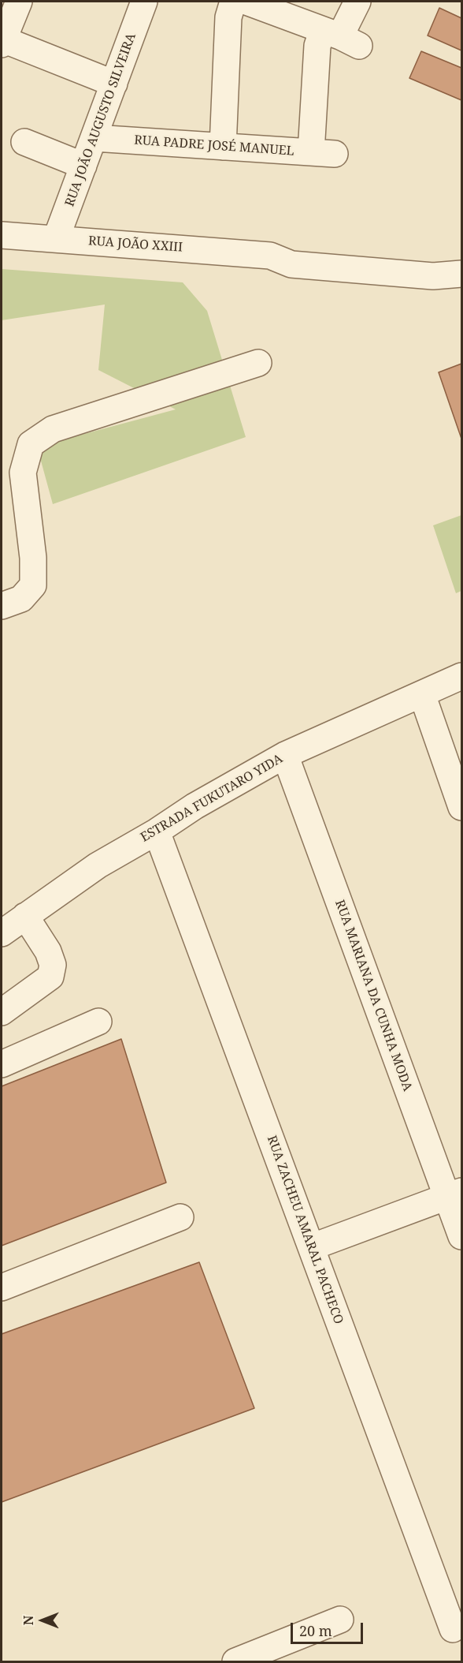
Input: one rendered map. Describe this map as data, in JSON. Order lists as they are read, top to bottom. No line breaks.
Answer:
{"streets":{"street":["RUA JOÃO AUGUSTO SILVEIRA","RUA PADRE JOSÉ MANUEL","RUA JOÃO XXIII","ESTRADA FUKUTARO YIDA","RUA MARIANA DA CUNHA MODA","RUA ZACHEU AMARAL PACHECO"]},"crossings":[["RUA JOÃO AUGUSTO SILVEIRA","RUA PADRE JOSÉ MANUEL"],["RUA JOÃO AUGUSTO SILVEIRA","RUA JOÃO XXIII"],["ESTRADA FUKUTARO YIDA","RUA MARIANA DA CUNHA MODA"],["ESTRADA FUKUTARO YIDA","RUA ZACHEU AMARAL PACHECO"]],"scale_bar":"20 m","north":"left"}
